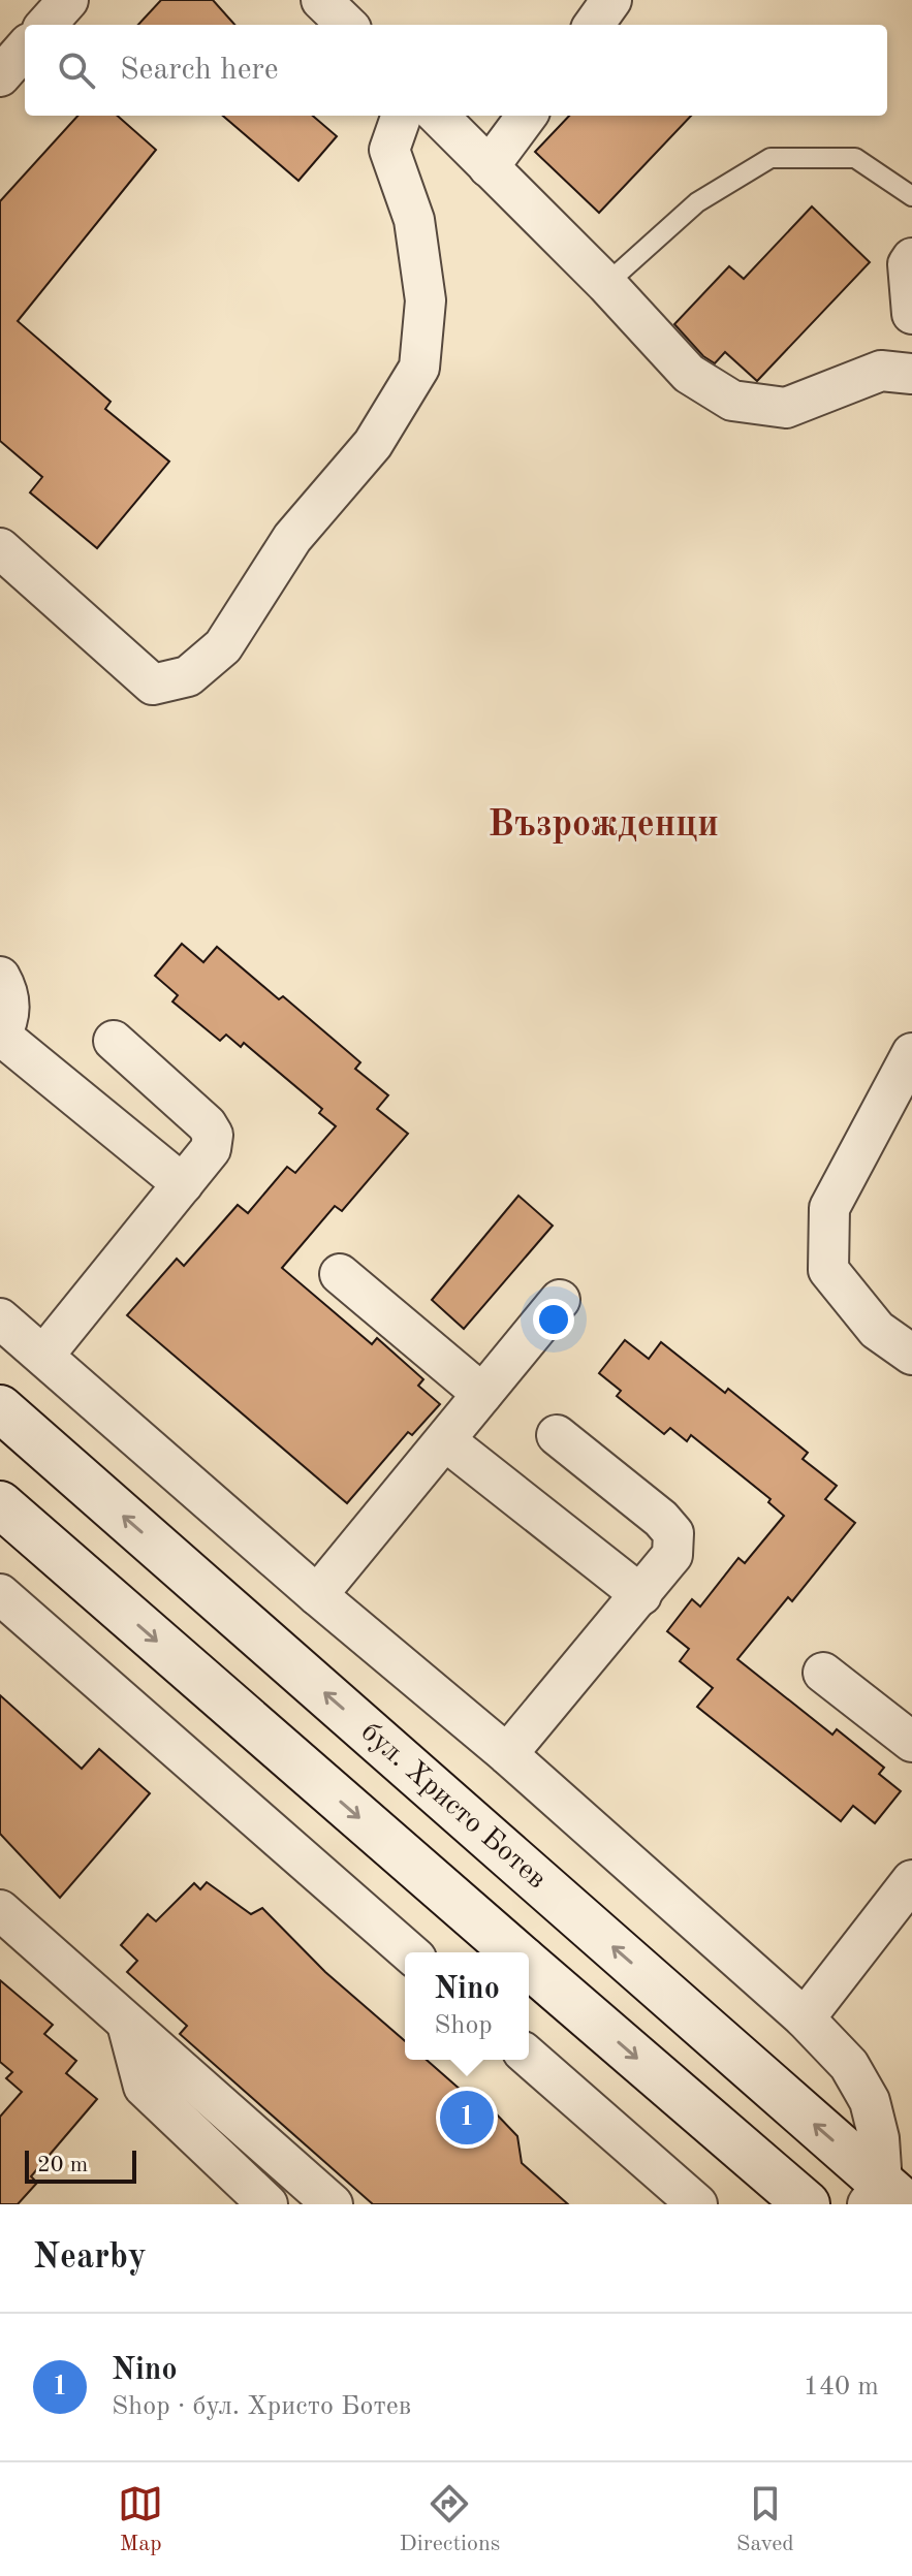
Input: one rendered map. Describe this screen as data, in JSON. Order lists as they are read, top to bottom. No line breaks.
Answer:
{"streets":{"main road":["бул. Христо Ботев"]},"districts":["Възрожденци"],"scale_bar":"20 m","page":{"search":"Search here","popup":["Nino","Shop"],"pins":"1","scale":"20 m","heading":"Nearby","list":[{"mark":"1","name":"Nino","note":"Shop · бул. Христо Ботев","value":"140 m"}],"nav":["Map","Directions","Saved"]}}
